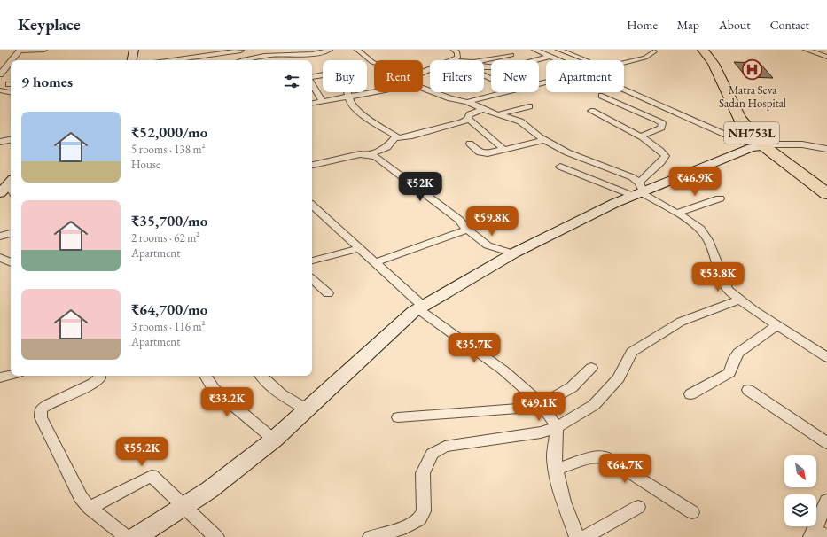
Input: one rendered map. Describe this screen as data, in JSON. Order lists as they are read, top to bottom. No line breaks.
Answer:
{"streets":{"highway":["NH753L"]},"places":{"hospital":["Matra Seva Sadan Hospital"]},"north":"bottom right","page":{"header":"Keyplace","nav":["Home","Map","About","Contact"],"chip":["Buy","Rent","Filters","New","Apartment"],"heading":"9 homes","list":[{"name":"₹52,000/mo","note":"5 rooms · 138 m² · House"},{"name":"₹35,700/mo","note":"2 rooms · 62 m² · Apartment"},{"name":"₹64,700/mo","note":"3 rooms · 116 m² · Apartment"}],"price":["₹46.9K","₹52K","₹59.8K","₹53.8K","₹35.7K","₹33.2K","₹49.1K","₹55.2K","₹64.7K"]}}
